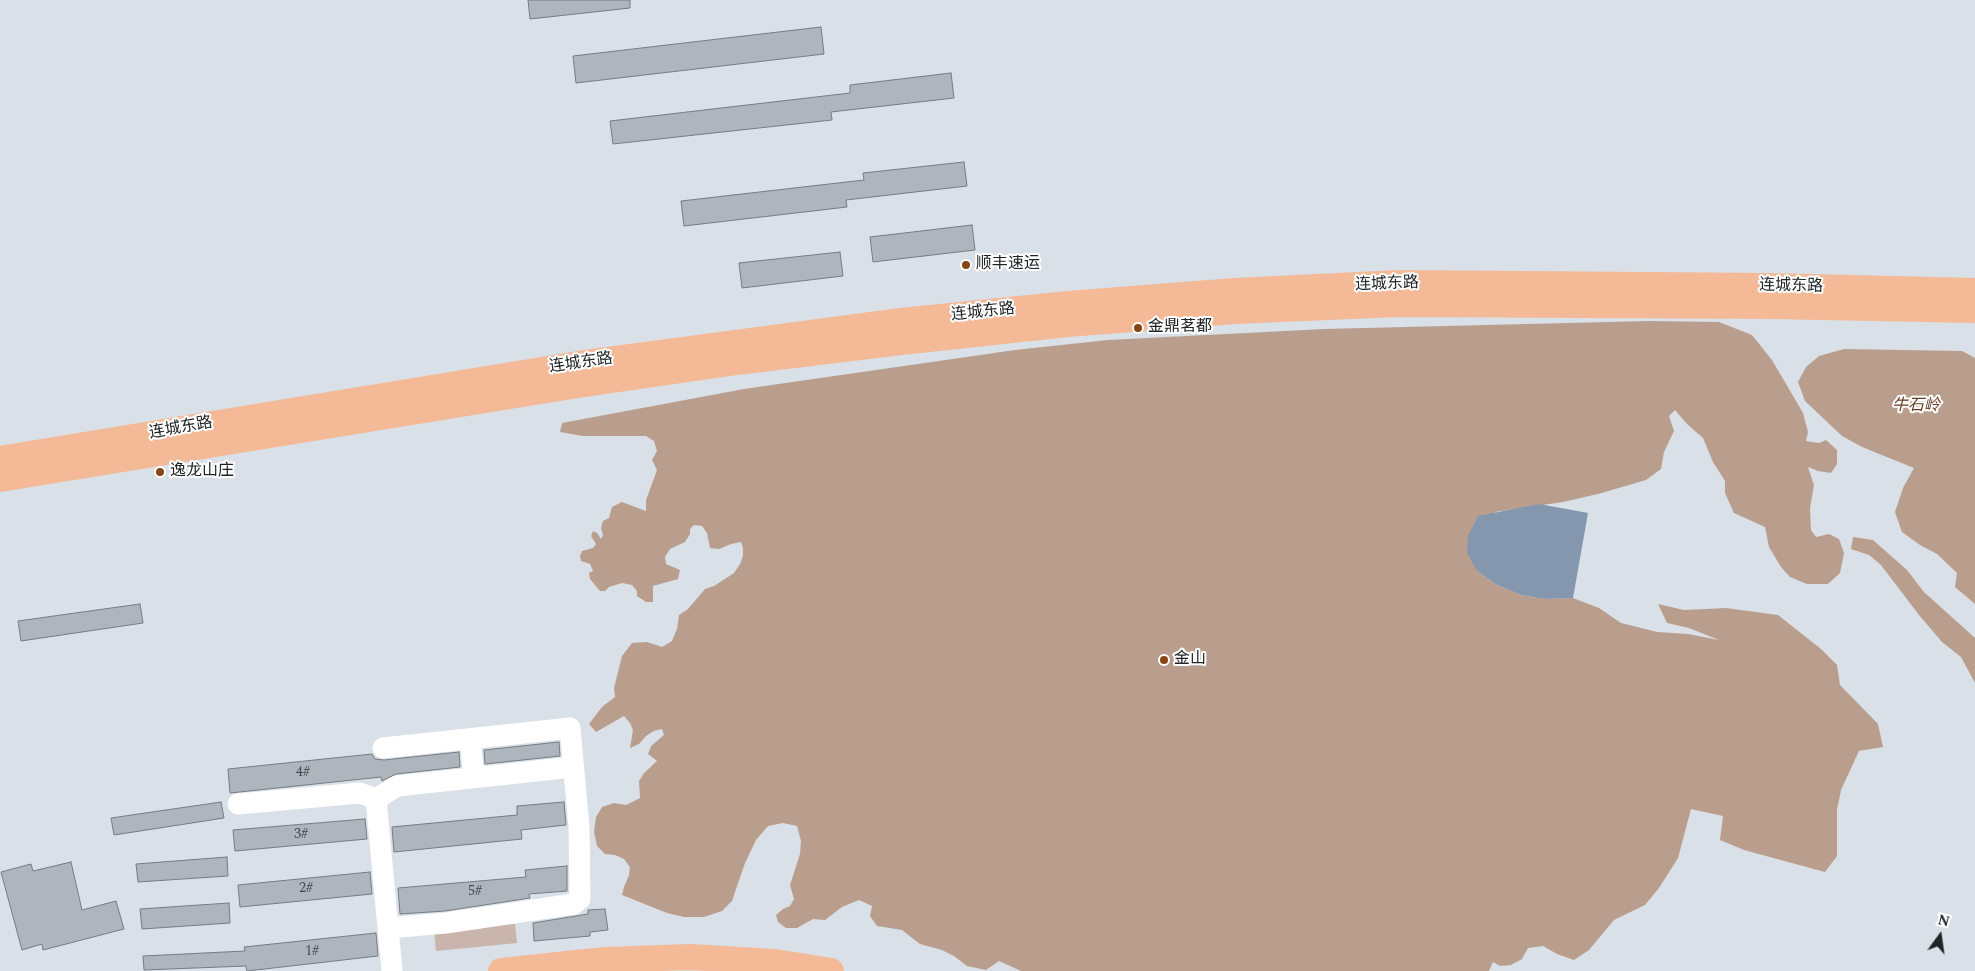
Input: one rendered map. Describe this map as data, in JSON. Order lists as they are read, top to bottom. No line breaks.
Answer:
{"streets":{"main road":["连城东路"]},"parks":["牛石岭"],"places":["顺丰速运","金鼎茗都","逸龙山庄","金山"],"house_numbers":["4#","3#","2#","5#","1#"],"north":"top"}
